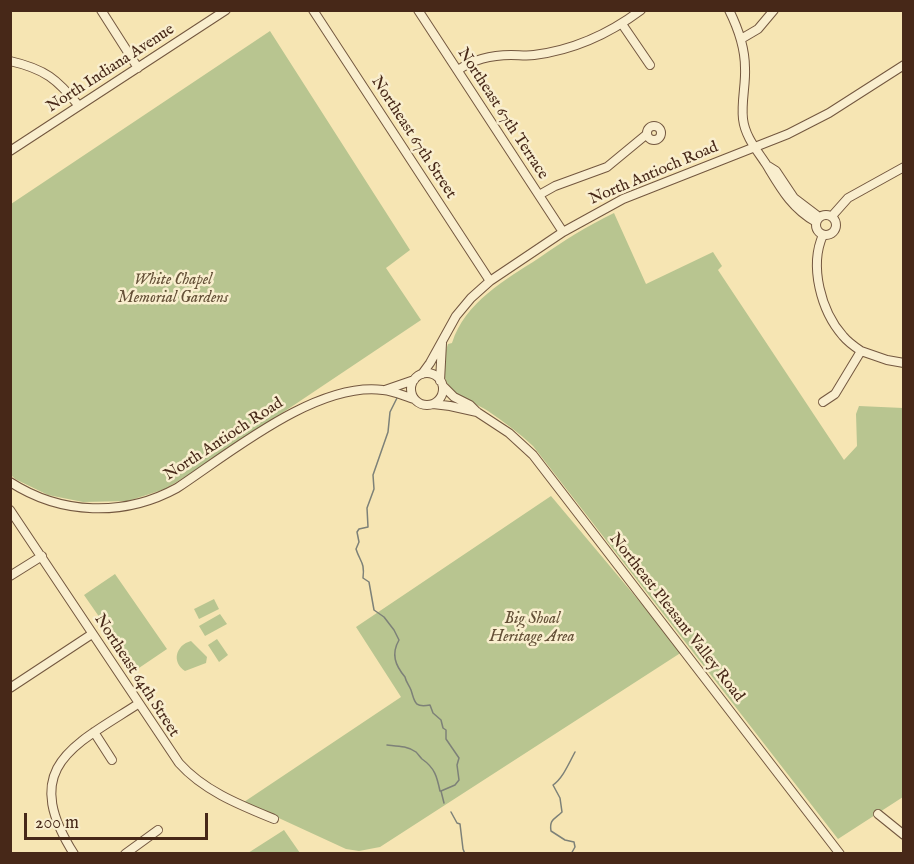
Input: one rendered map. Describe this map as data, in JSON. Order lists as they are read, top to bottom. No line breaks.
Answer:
{"streets":{"street":["North Indiana Avenue","Northeast 67th Terrace","Northeast 67th Street","North Antioch Road","Northeast Pleasant Valley Road","Northeast 64th Street"]},"crossings":[["Northeast 67th Terrace","North Antioch Road"],["Northeast 67th Street","North Antioch Road"],["North Antioch Road","Northeast Pleasant Valley Road"]],"parks":["White Chapel Memorial Gardens","Big Shoal Heritage Area"],"scale_bar":"200 m"}
